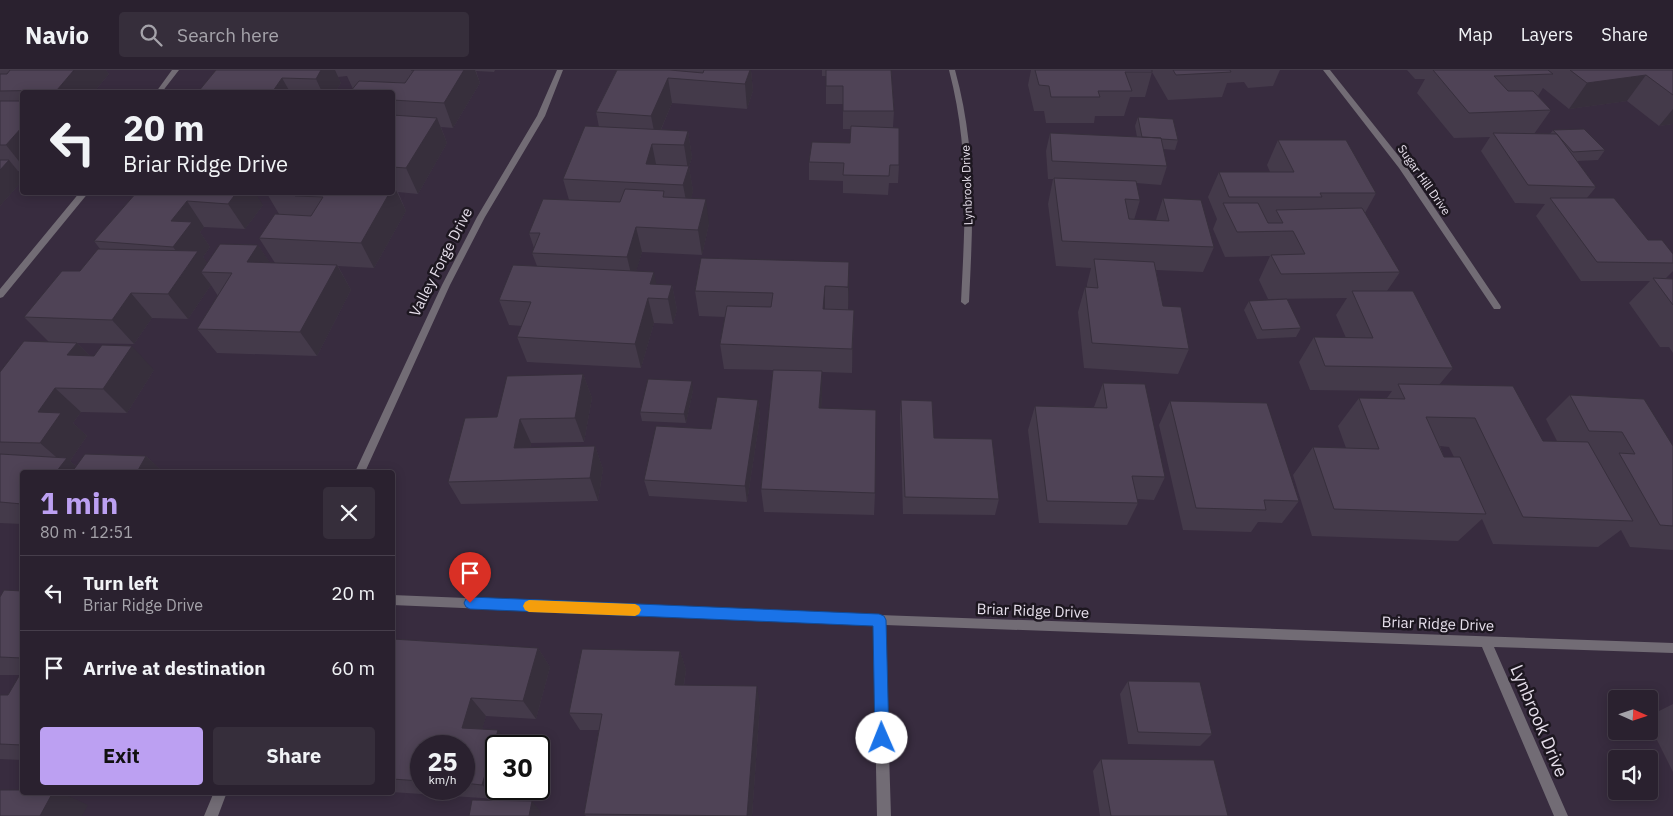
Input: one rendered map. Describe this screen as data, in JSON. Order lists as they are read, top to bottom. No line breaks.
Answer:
{"streets":{"street":["Sugar Hill Drive","Lynbrook Drive","Valley Forge Drive","Briar Ridge Drive"]},"crossings":[["Lynbrook Drive","Briar Ridge Drive"]],"north":"right","page":{"header":"Navio","search":"Search here","nav":["Map","Layers","Share"],"turn":["20 m","Briar Ridge Drive"],"heading":["1 min","80 m · 12:51"],"list":[{"name":"Turn left","note":"Briar Ridge Drive","value":"20 m"},{"name":"Arrive at destination","value":"60 m"}],"buttons":["Exit","Share"],"speed":"25 km/h","limit":"30"}}
